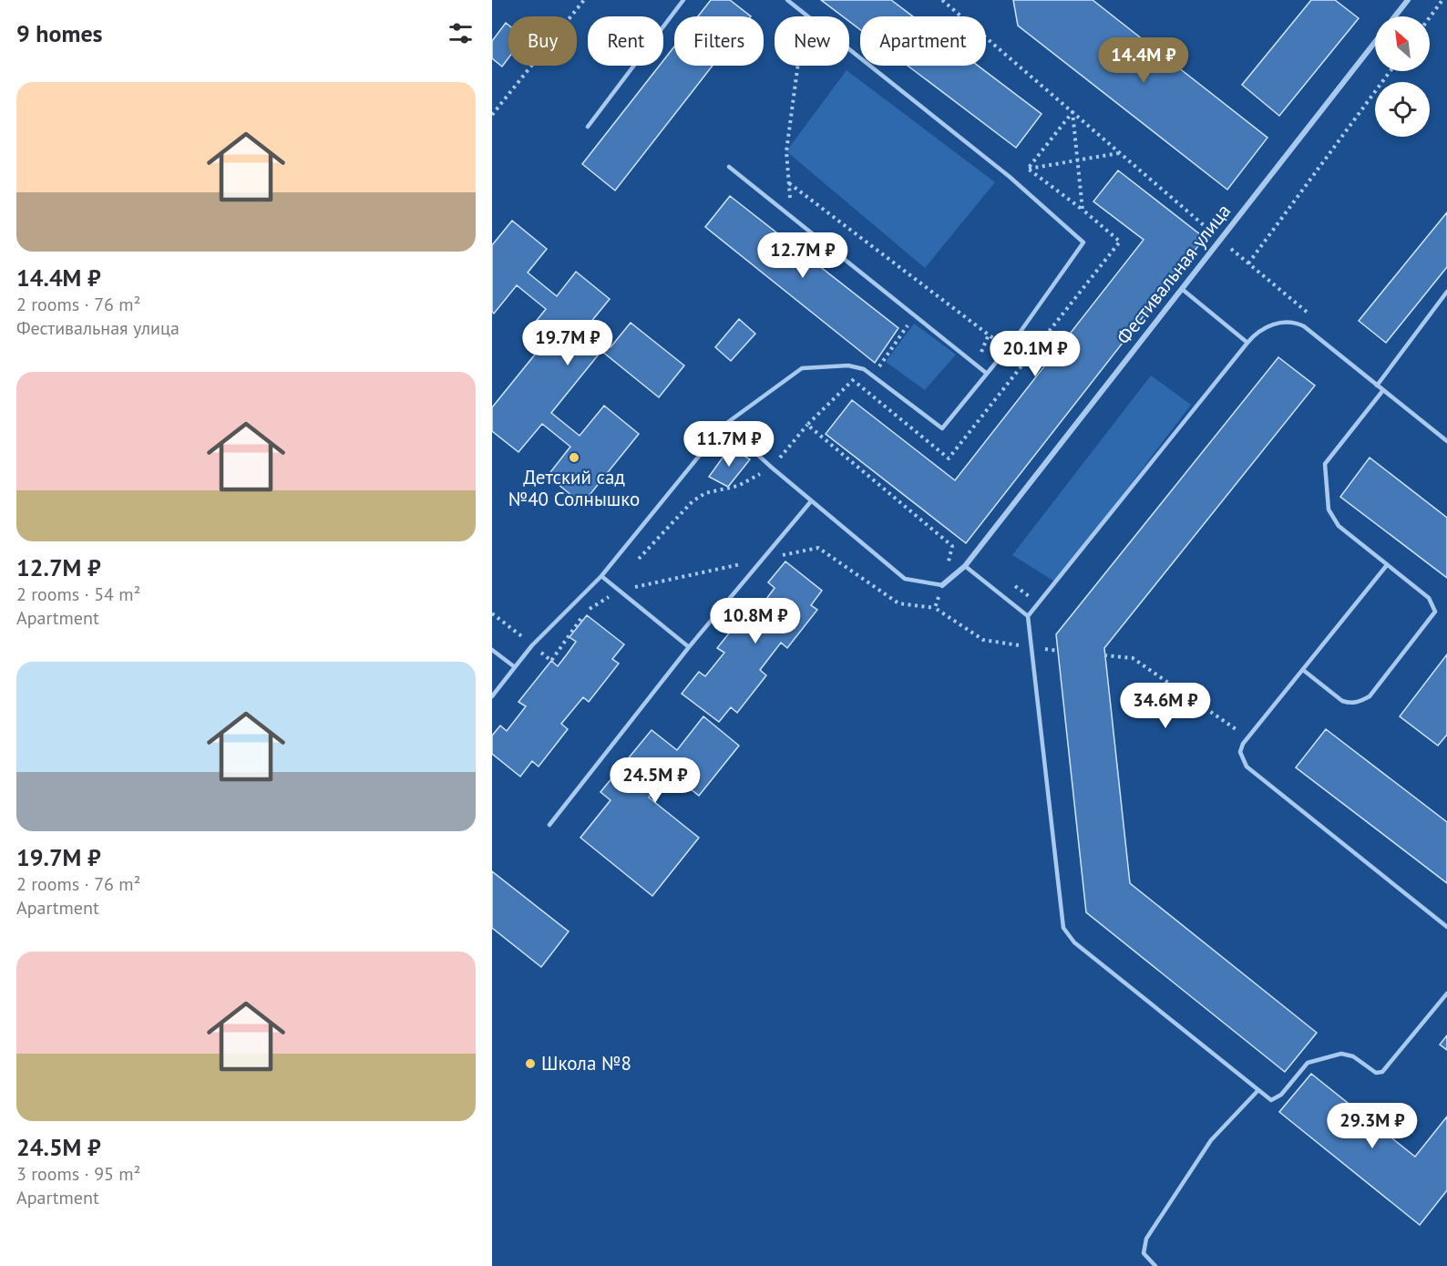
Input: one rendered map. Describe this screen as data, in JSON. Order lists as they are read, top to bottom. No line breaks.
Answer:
{"streets":{"street":["Фестивальная улица"]},"places":["Детский сад №40 Солнышко","Школа №8"],"north":"top left","page":{"heading":"9 homes","chip":["Buy","Rent","Filters","New","Apartment"],"price":["14.4M ₽","12.7M ₽","19.7M ₽","20.1M ₽","11.7M ₽","10.8M ₽","34.6M ₽","24.5M ₽","29.3M ₽"],"list":[{"name":"14.4M ₽","note":"2 rooms · 76 m² · Фестивальная улица"},{"name":"12.7M ₽","note":"2 rooms · 54 m² · Apartment"},{"name":"19.7M ₽","note":"2 rooms · 76 m² · Apartment"},{"name":"24.5M ₽","note":"3 rooms · 95 m² · Apartment"}]}}
